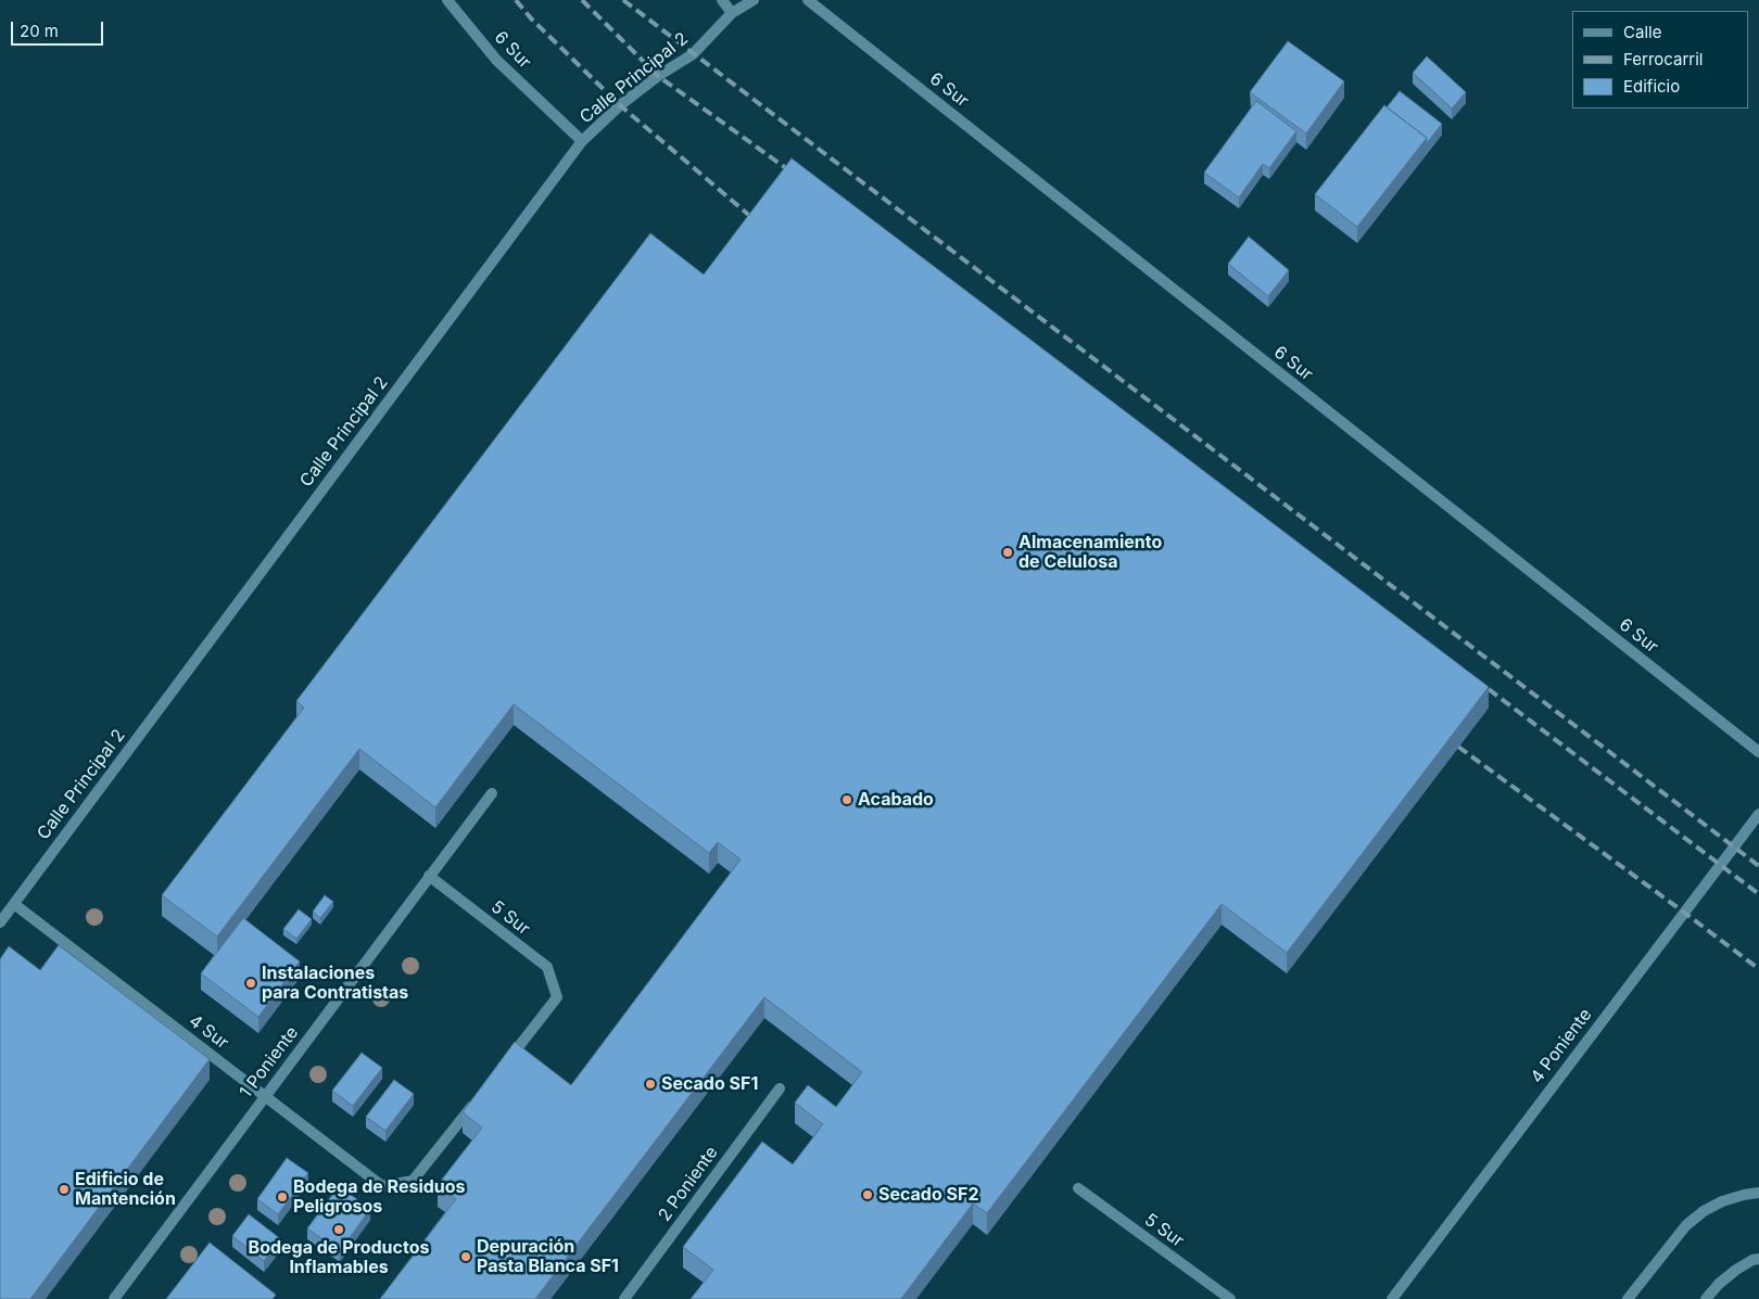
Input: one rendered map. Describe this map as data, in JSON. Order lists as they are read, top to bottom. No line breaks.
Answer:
{"streets":{"street":["6 Sur","Calle Principal 2","5 Sur","4 Sur","4 Poniente","1 Poniente","2 Poniente"]},"crossings":[["6 Sur","Calle Principal 2"],["Calle Principal 2","4 Sur"],["5 Sur","1 Poniente"],["4 Sur","1 Poniente"]],"places":["Almacenamiento de Celulosa","Acabado","Instalaciones para Contratistas","Secado SF1","Edificio de Mantención","Secado SF2","Bodega de Residuos Peligrosos","Bodega de Productos Inflamables","Depuración Pasta Blanca SF1"],"legend":["Calle","Ferrocarril","Edificio"],"scale_bar":"20 m"}
